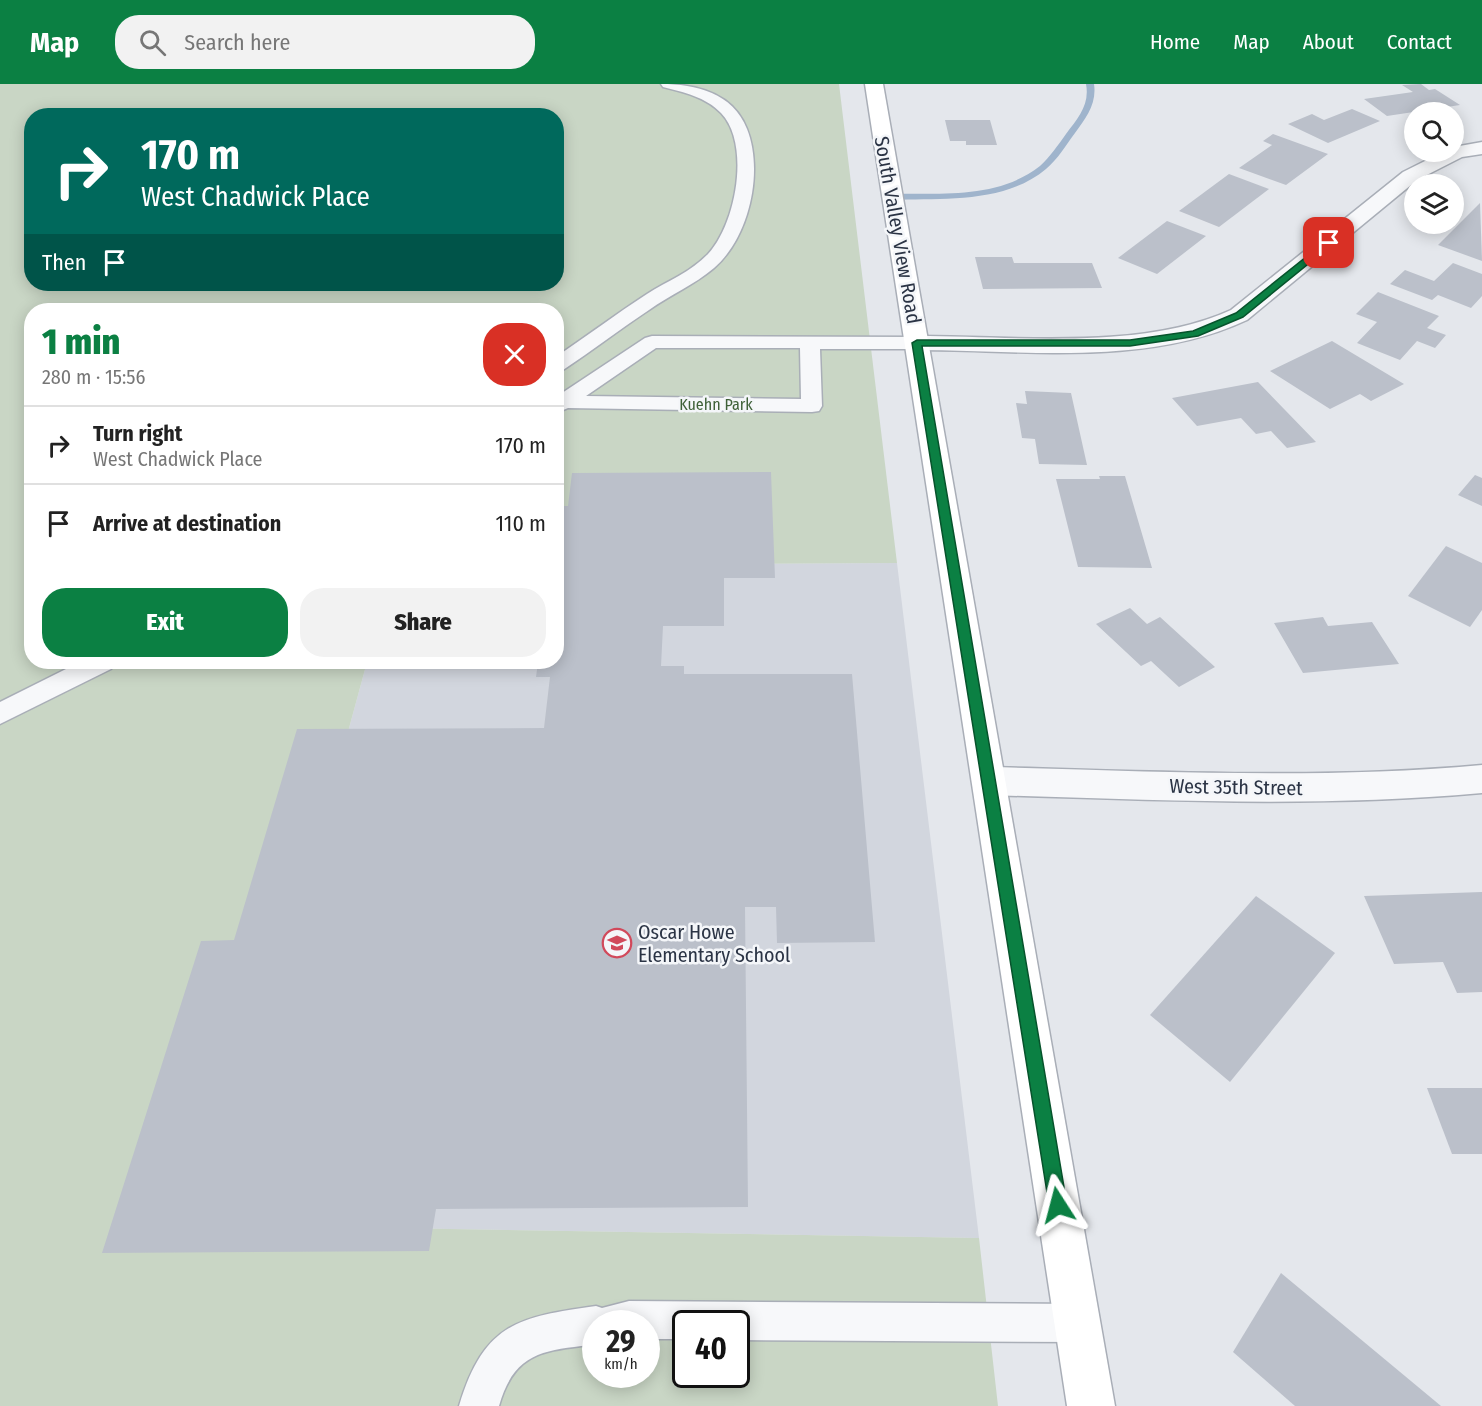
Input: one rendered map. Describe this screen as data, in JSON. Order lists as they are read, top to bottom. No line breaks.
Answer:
{"streets":{"street":["South Valley View Road","West 35th Street"]},"crossings":[["South Valley View Road","West 35th Street"]],"parks":["Kuehn Park"],"places":{"school or university":["Oscar Howe Elementary School"]},"page":{"header":"Map","search":"Search here","nav":["Home","Map","About","Contact"],"turn":["170 m","West Chadwick Place"],"then":"Then","heading":["1 min","280 m · 15:56"],"list":[{"name":"Turn right","note":"West Chadwick Place","value":"170 m"},{"name":"Arrive at destination","value":"110 m"}],"buttons":["Exit","Share"],"speed":"29 km/h","limit":"40"}}
